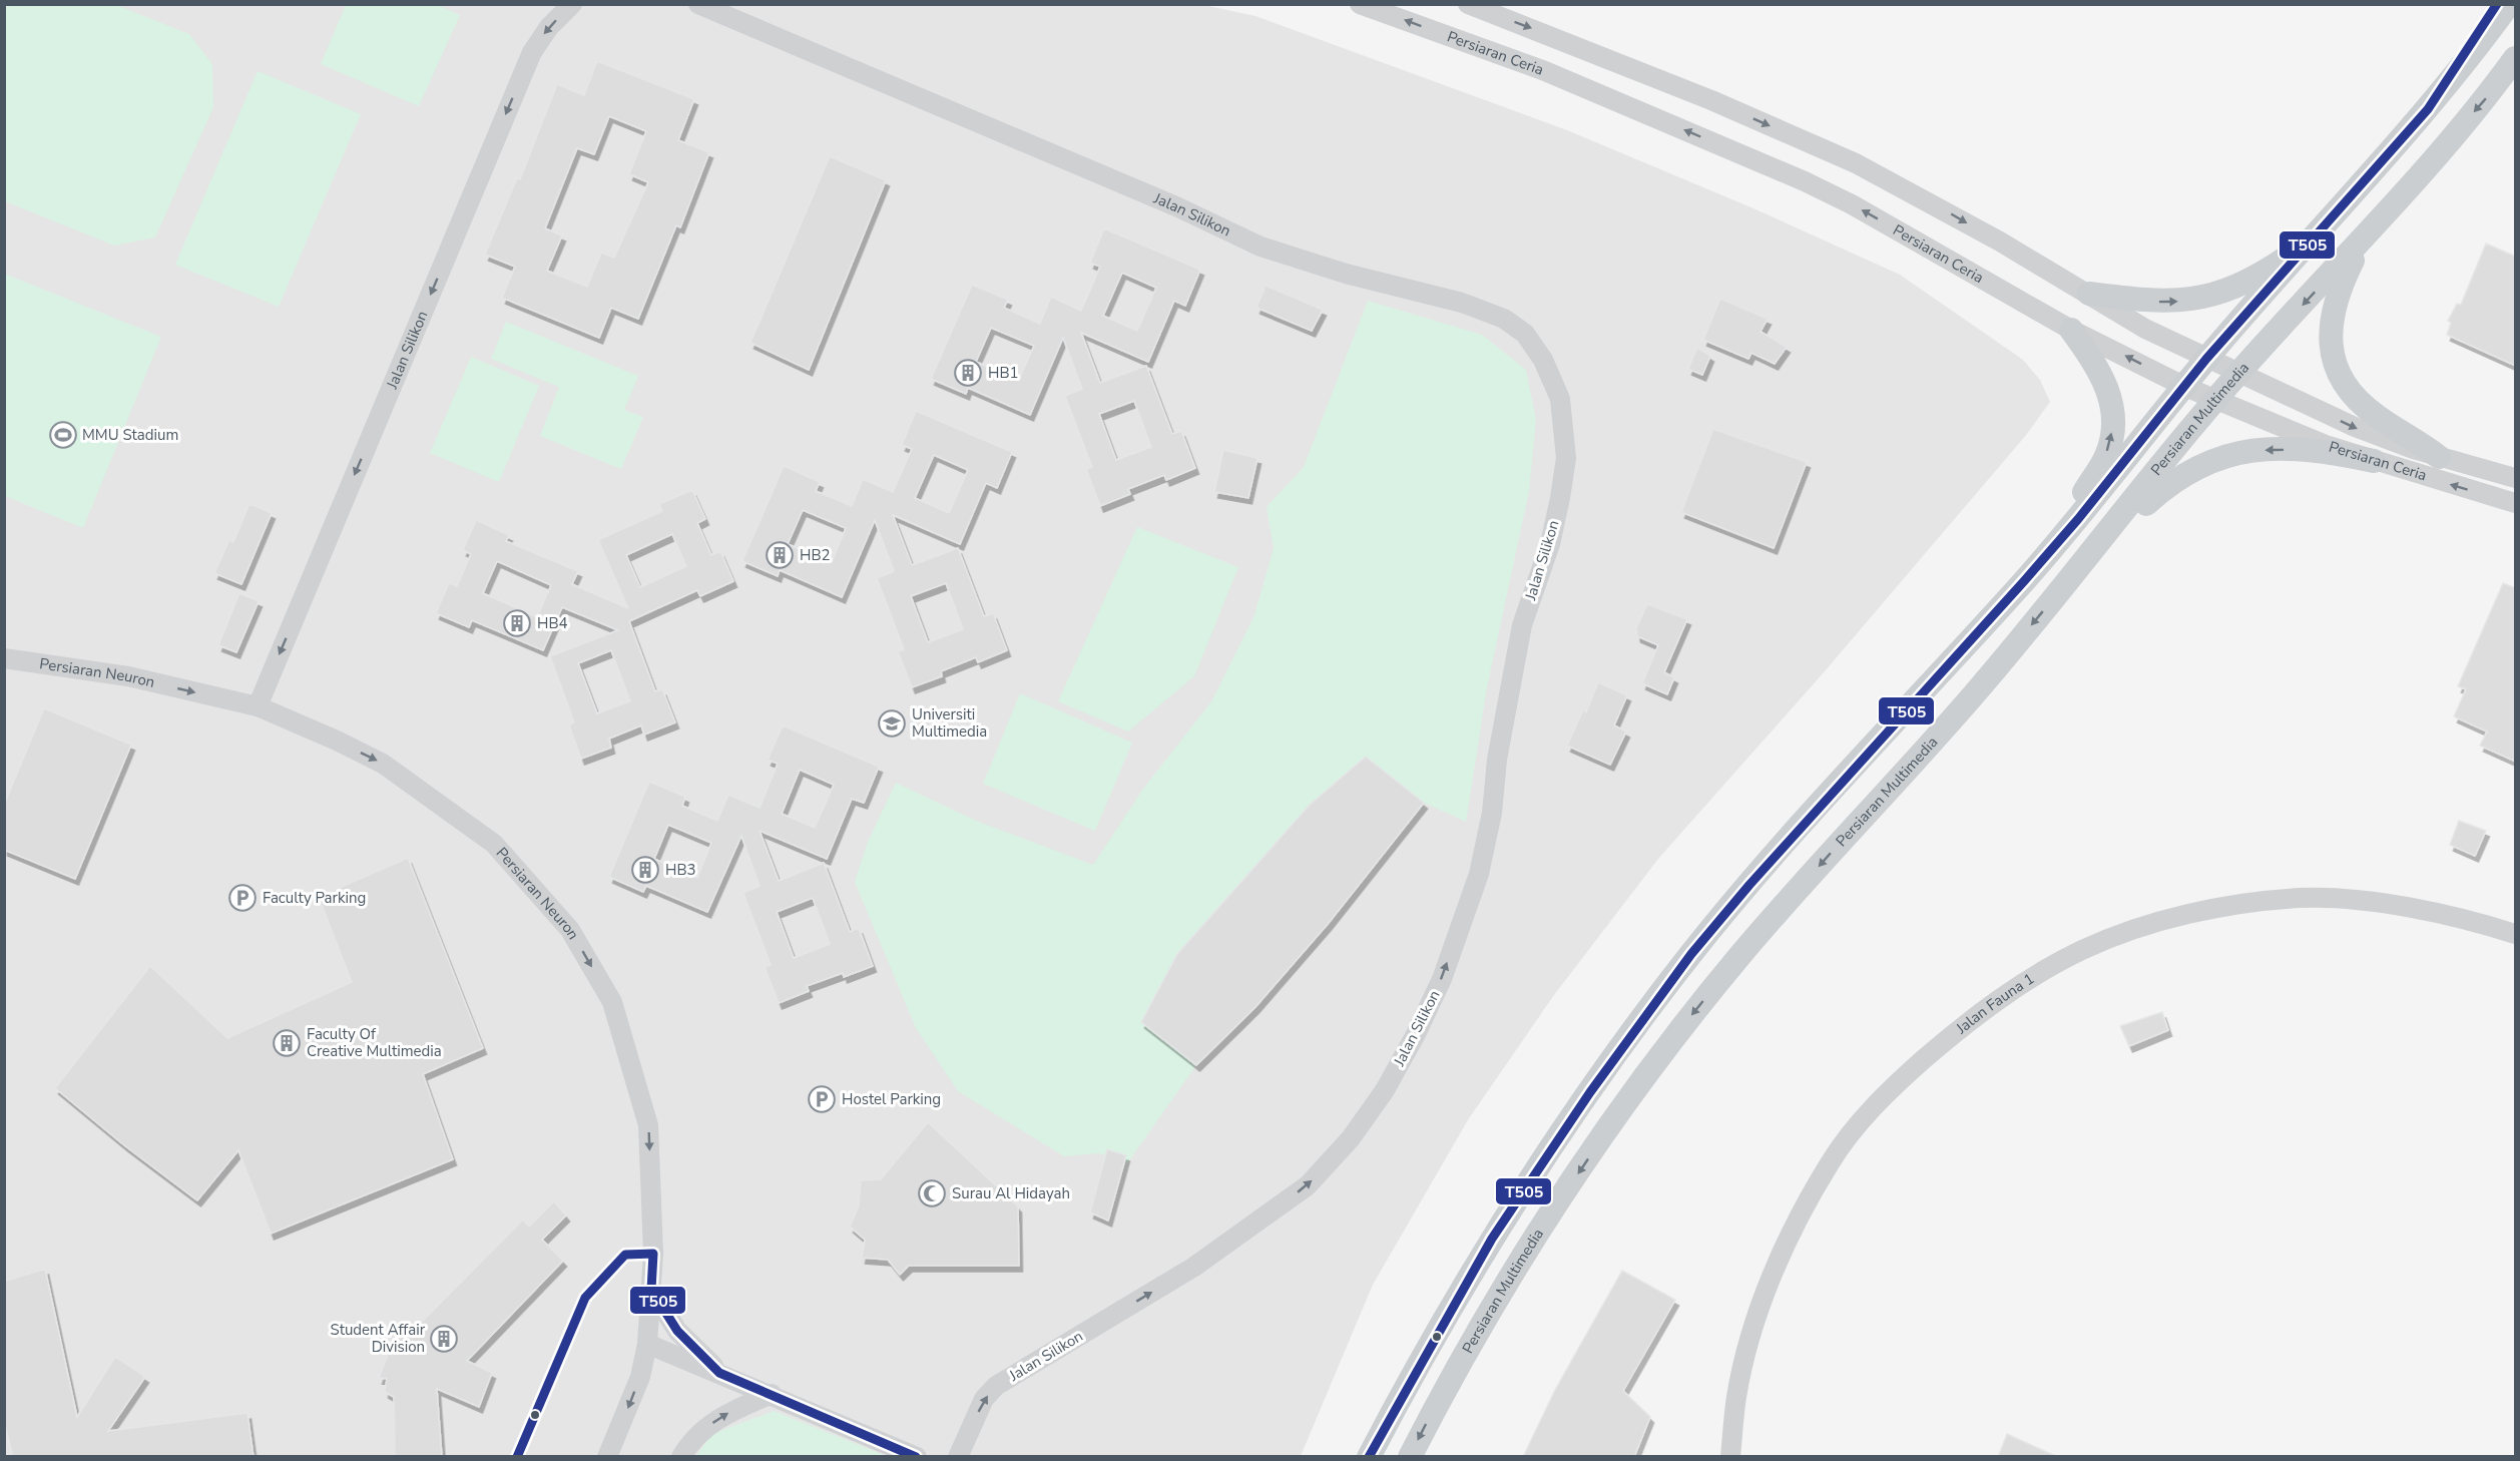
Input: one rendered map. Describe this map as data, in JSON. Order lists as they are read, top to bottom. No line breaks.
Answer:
{"streets":{"main road":["Persiaran Multimedia"],"street":["Persiaran Ceria","Jalan Silikon","Persiaran Neuron","Jalan Fauna 1"]},"crossings":[["Persiaran Ceria","Persiaran Multimedia"],["Jalan Silikon","Persiaran Neuron"]],"one_way":["Persiaran Neuron"],"places":{"building":["HB1","HB2","HB4","HB3","Faculty Of Creative Multimedia","Student Affair Division"],"sports":["MMU Stadium"],"school or university":["Universiti Multimedia"],"parking":["Faculty Parking","Hostel Parking"],"mosque":["Surau Al Hidayah"]},"lines":["transit line T505"]}
